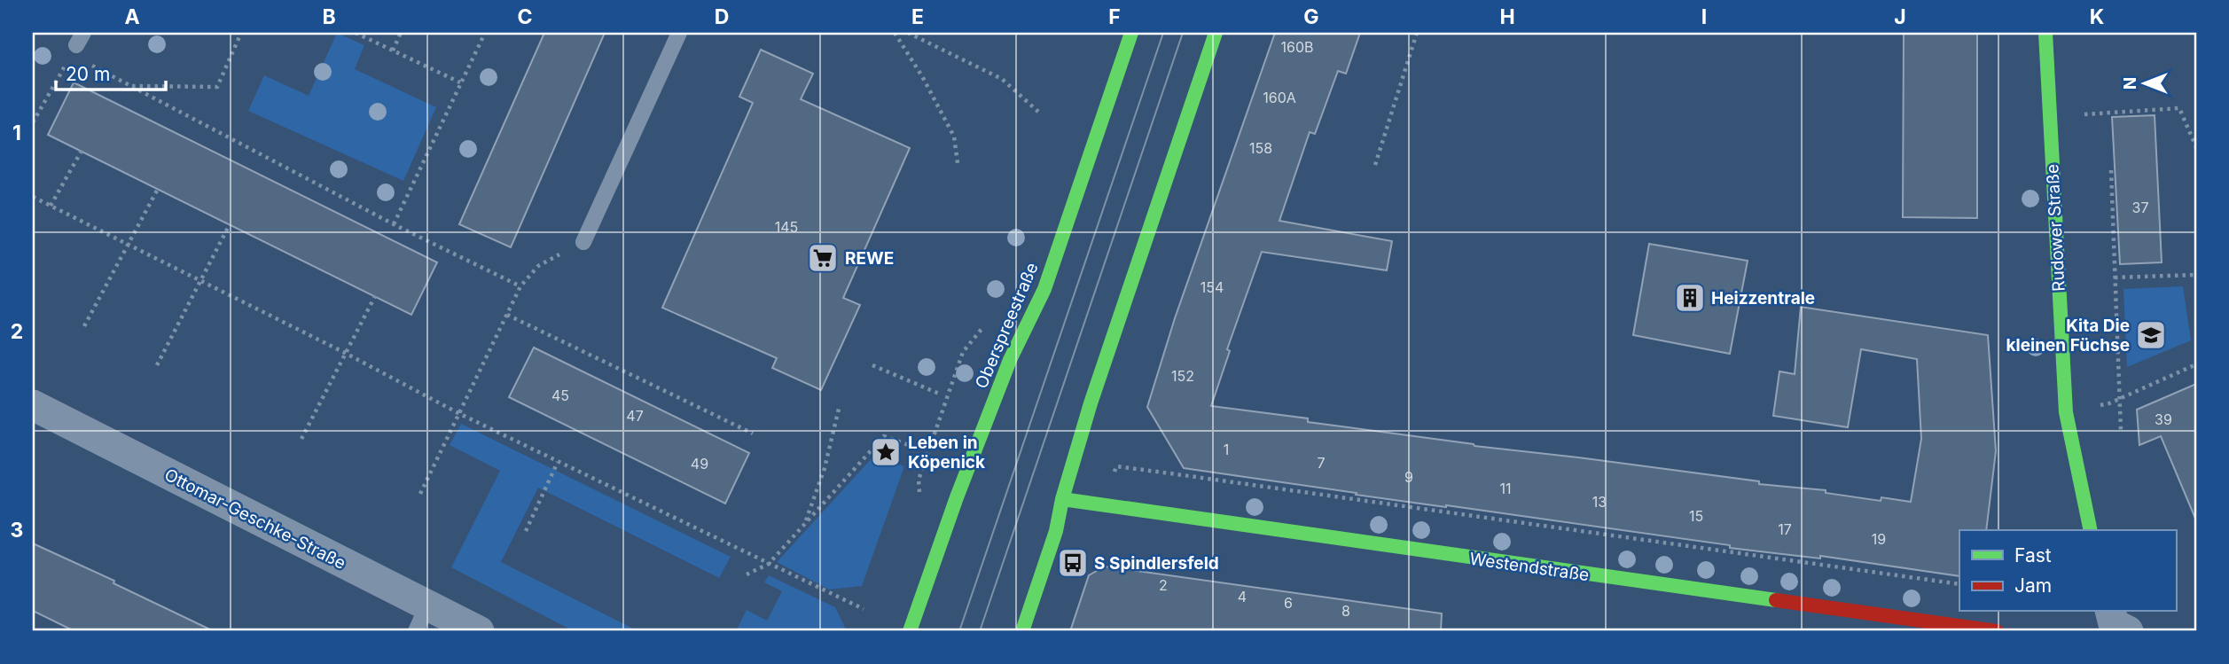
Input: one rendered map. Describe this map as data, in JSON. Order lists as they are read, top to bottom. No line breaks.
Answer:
{"streets":{"street":["Rudower Straße","Oberspreestraße","Ottomar-Geschke-Straße","Westendstraße"]},"places":{"supermarket":["REWE"],"building":["Heizzentrale"],"school or university":["Kita Die kleinen Füchse"],"place":["Leben in Köpenick"],"bus stop":["S Spindlersfeld"]},"house_numbers":["160B","160A","158","37","145","154","152","45","47","39","1","7","49","9","11","13","15","17","19","2","4","6","8"],"legend":["Fast","Jam"],"scale_bar":"20 m","north":"left","grid":{"columns":["A","B","C","D","E","F","G","H","I","J","K"],"rows":["1","2","3"]}}
